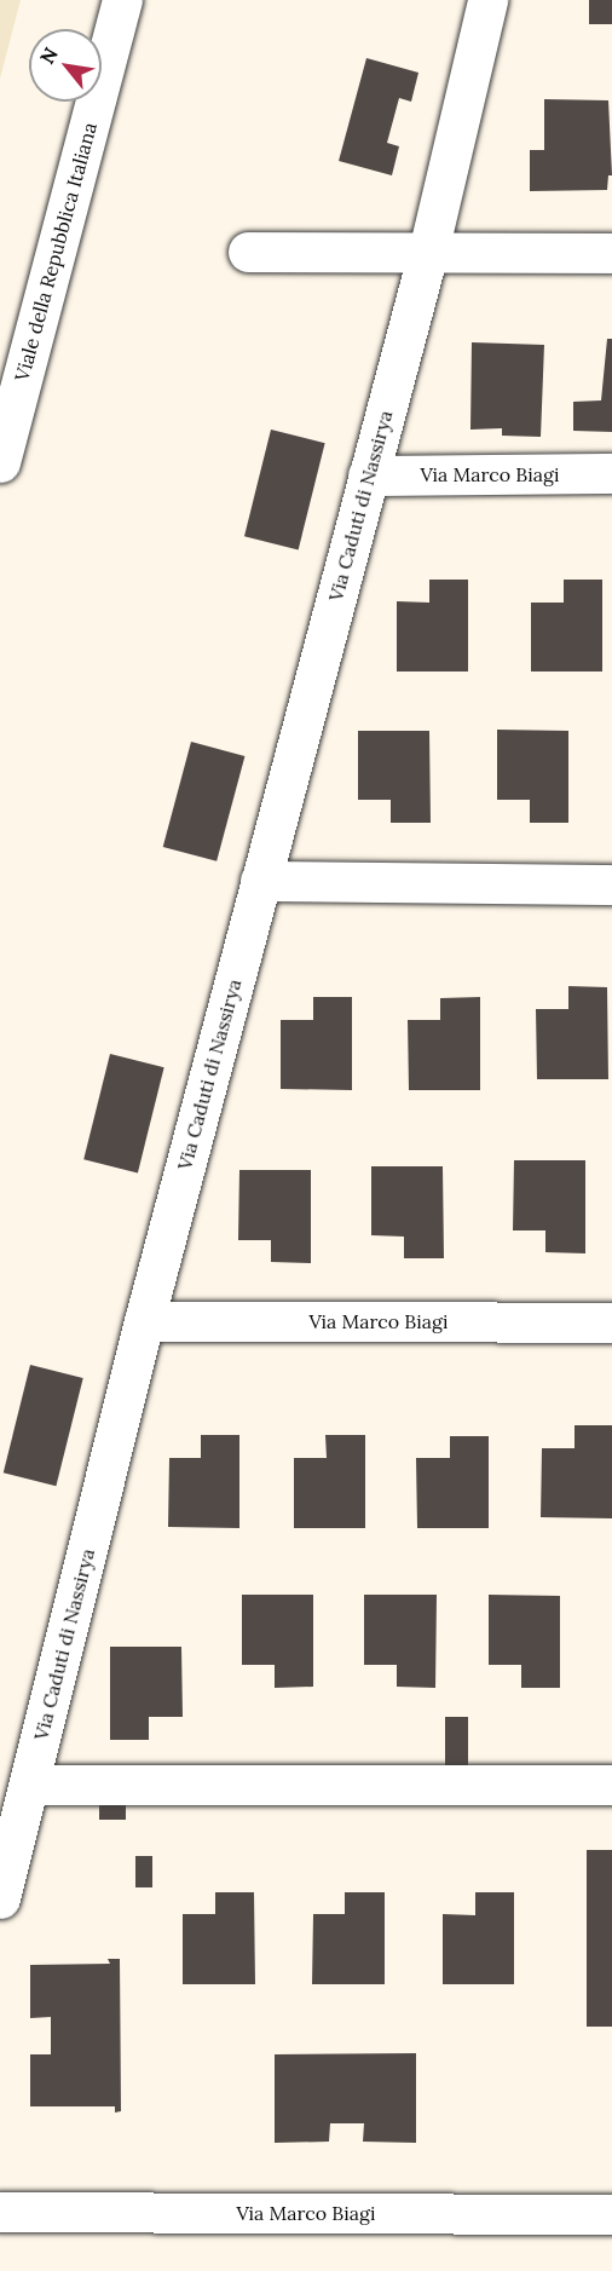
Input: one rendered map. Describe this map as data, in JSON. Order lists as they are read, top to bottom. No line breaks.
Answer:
{"streets":{"street":["Viale della Repubblica Italiana","Via Marco Biagi","Via Caduti di Nassirya"]},"crossings":[["Via Marco Biagi","Via Caduti di Nassirya"]],"north":"top left"}
